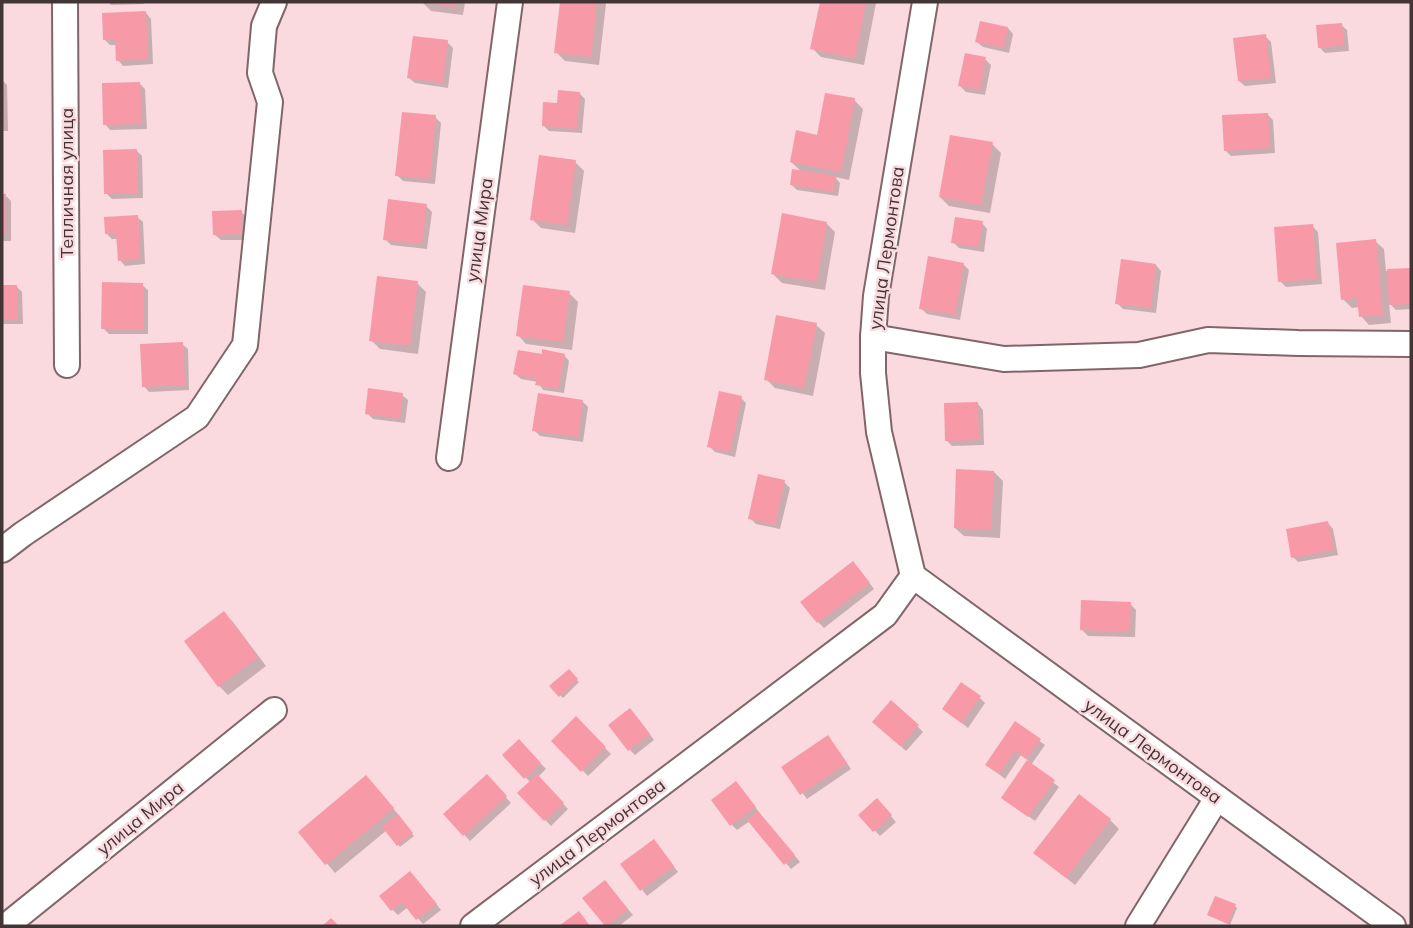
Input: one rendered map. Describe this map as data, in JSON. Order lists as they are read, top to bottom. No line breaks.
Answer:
{"streets":{"street":["Тепличная улица","улица Мира","улица Лермонтова"]}}
